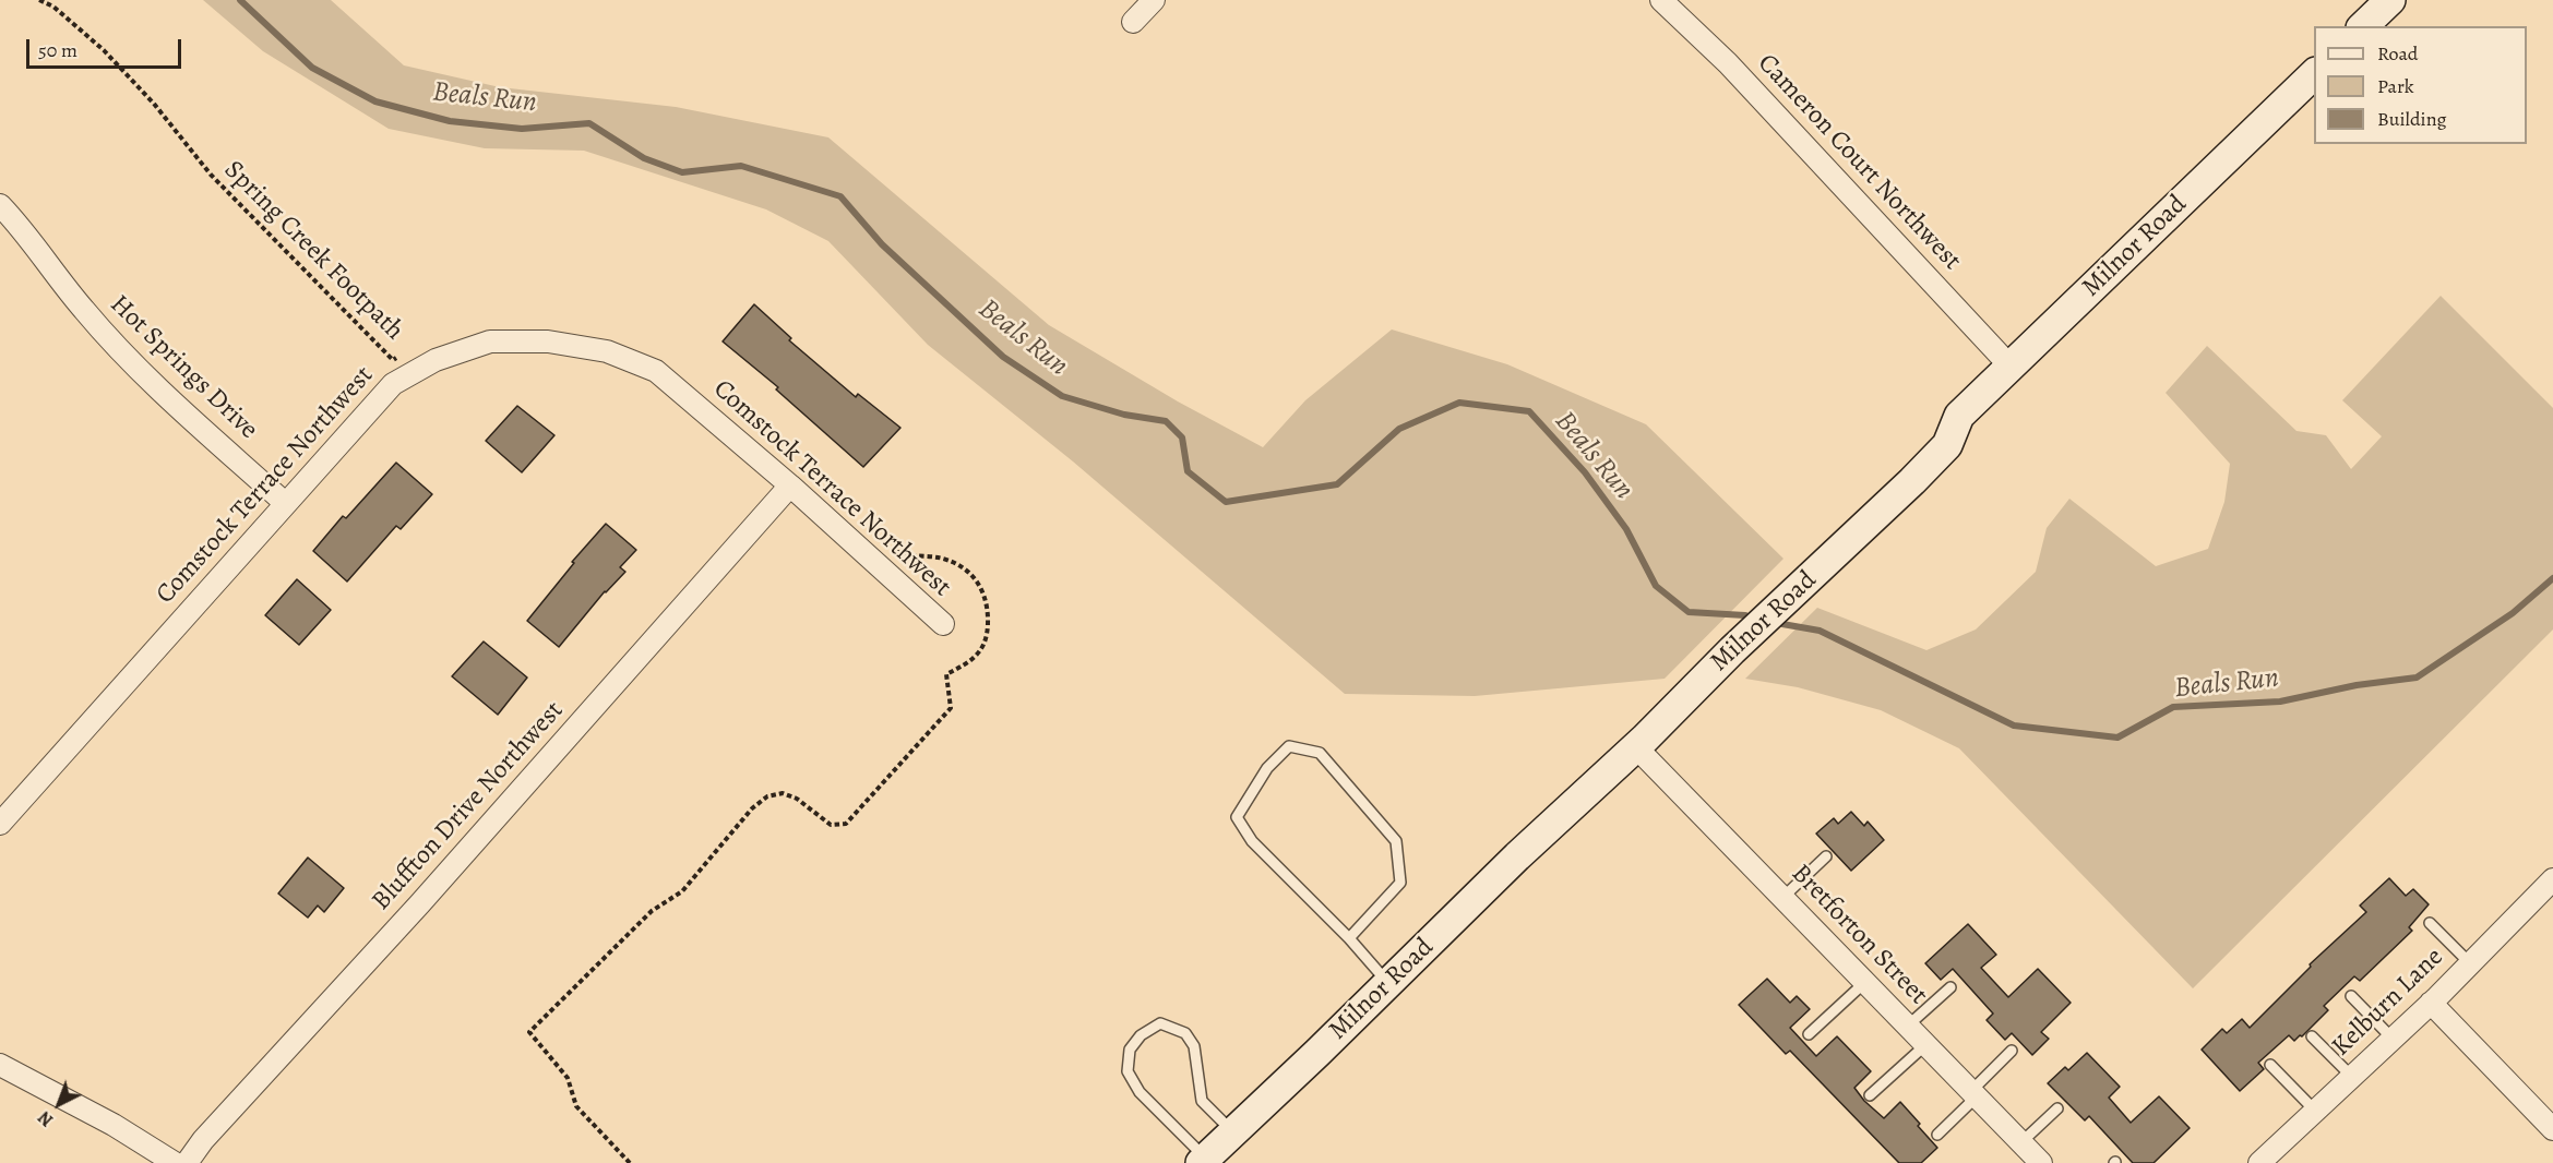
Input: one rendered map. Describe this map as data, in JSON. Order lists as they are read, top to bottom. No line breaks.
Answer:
{"streets":{"main road":["Milnor Road"],"street":["Cameron Court Northwest","Hot Springs Drive","Comstock Terrace Northwest","Bluffton Drive Northwest","Bretforton Street","Kelburn Lane"],"path":["Spring Creek Footpath"]},"crossings":[["Cameron Court Northwest","Milnor Road"],["Milnor Road","Bretforton Street"],["Hot Springs Drive","Comstock Terrace Northwest"],["Comstock Terrace Northwest","Bluffton Drive Northwest"]],"water":["Beals Run"],"legend":["Road","Park","Building"],"scale_bar":"50 m","north":"bottom left"}
